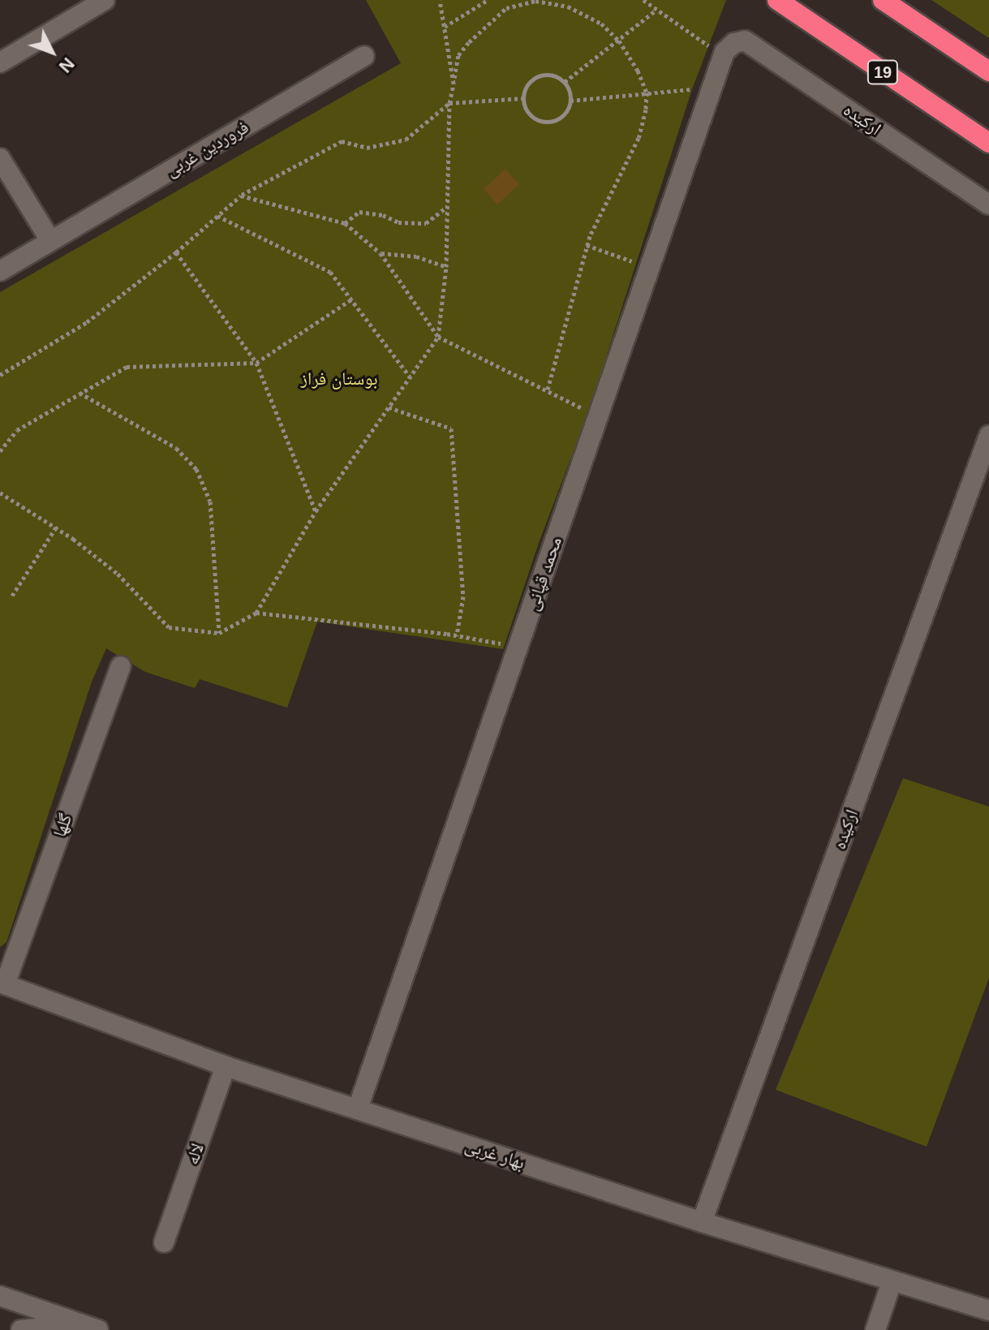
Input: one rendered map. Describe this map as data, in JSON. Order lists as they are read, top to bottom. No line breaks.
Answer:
{"streets":{"highway":["19"],"street":["ارکیده","فروردین غربی","محمد قپانی","گلها","لاله","بهار غربی"]},"crossings":[["ارکیده","محمد قپانی"],["ارکیده","بهار غربی"],["محمد قپانی","بهار غربی"],["گلها","بهار غربی"],["لاله","بهار غربی"]],"parks":["بوستان فراز"],"north":"bottom right"}
